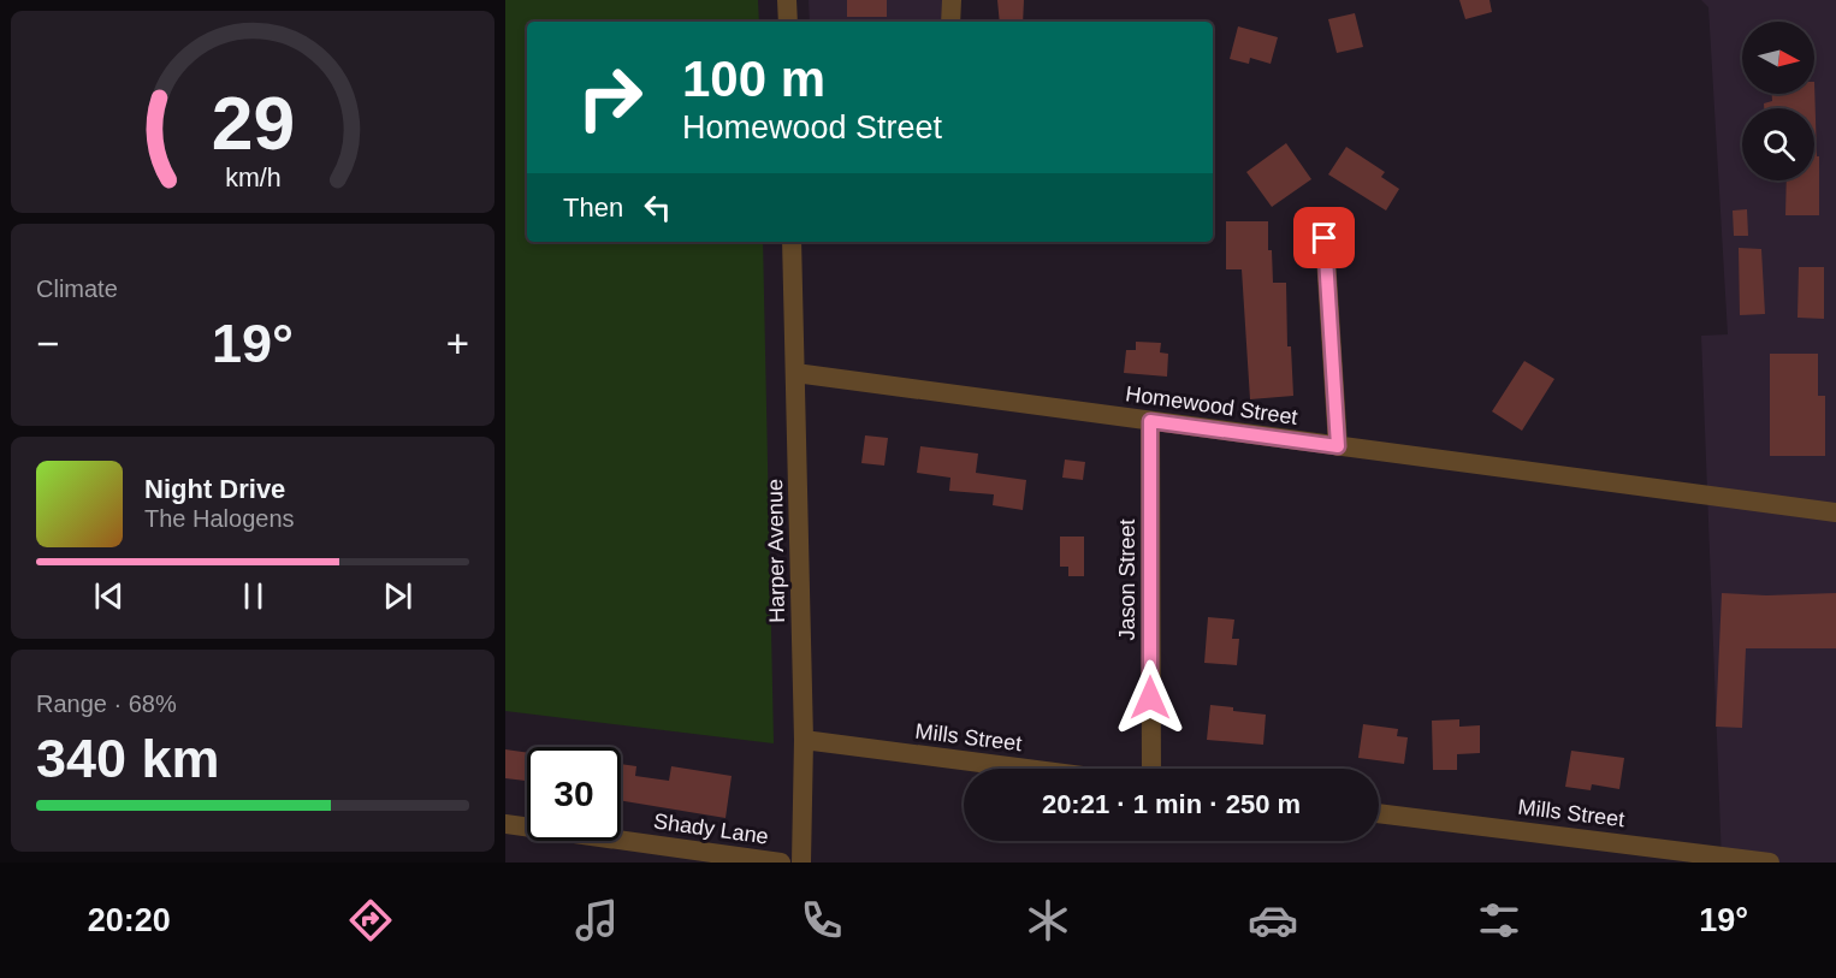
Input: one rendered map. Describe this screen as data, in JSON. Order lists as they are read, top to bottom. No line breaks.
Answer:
{"streets":{"street":["Homewood Street","Harper Avenue","Jason Street","Mills Street","Shady Lane"]},"crossings":[["Homewood Street","Harper Avenue"],["Homewood Street","Jason Street"],["Harper Avenue","Mills Street"]],"north":"right","page":{"turn":["100 m","Homewood Street"],"then":"Then","tile":["Climate",["Range · 68%","340 km"]],"heat":["−","19°","+"],"song":["Night Drive","The Halogens"],"limit":"30","trip":"20:21 · 1 min · 250 m","tabs":["20:20","19°"],"gauge":["29","km/h"]}}
